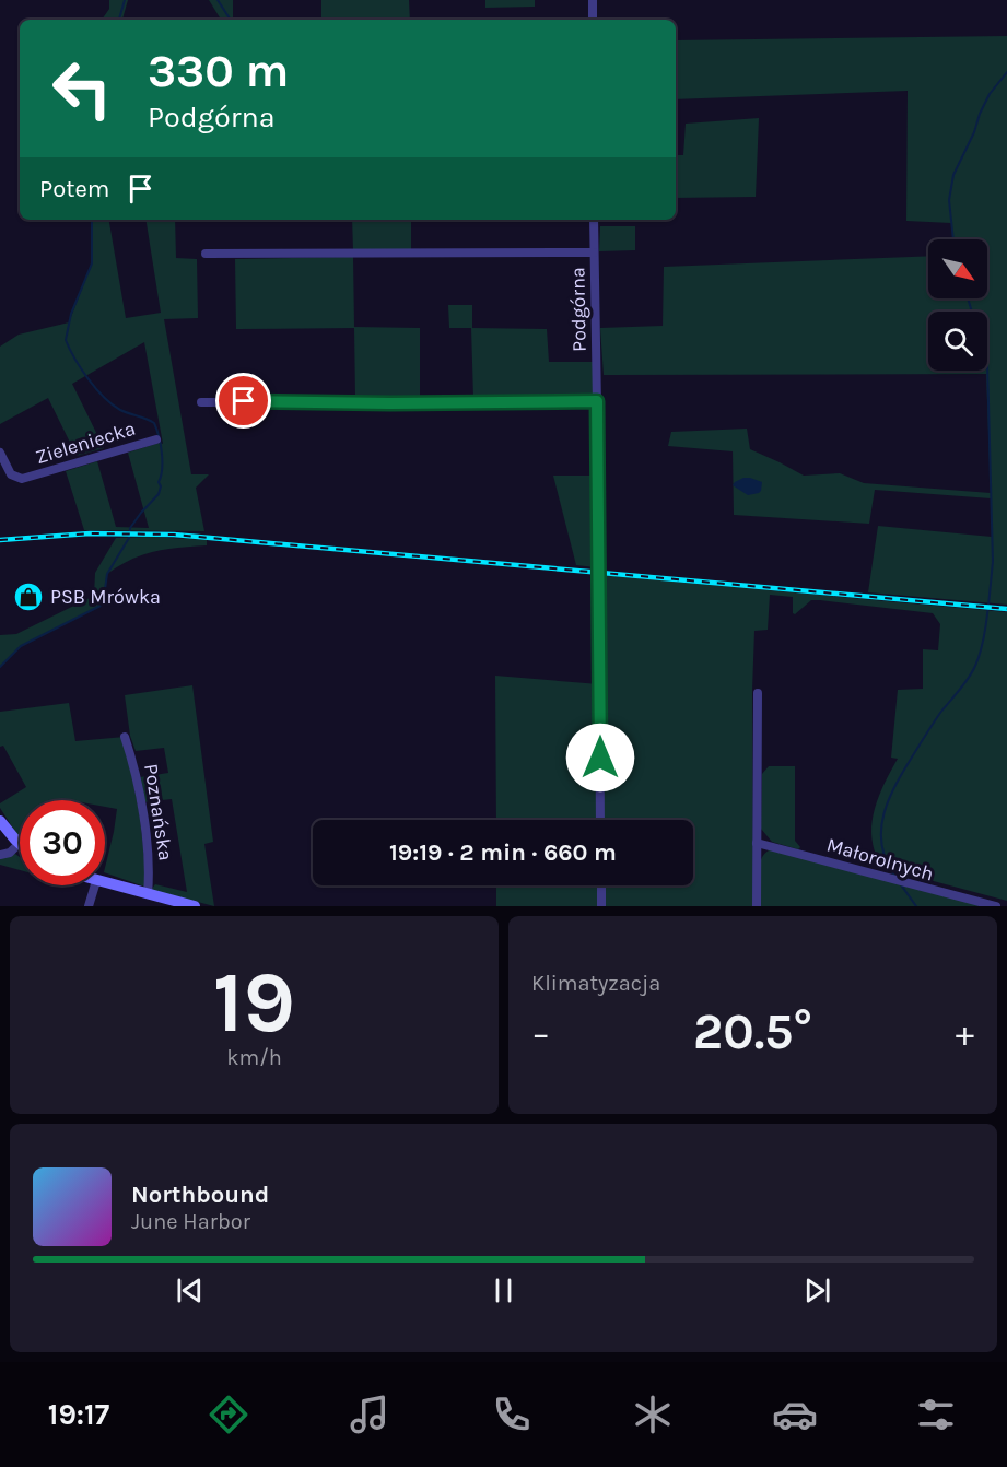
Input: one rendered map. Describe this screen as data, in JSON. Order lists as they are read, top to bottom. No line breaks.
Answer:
{"streets":{"street":["Podgórna","Zieleniecka","Poznańska","Małorolnych"]},"places":{"shop":["PSB Mrówka"]},"north":"bottom right","page":{"turn":["330 m","Podgórna"],"then":"Potem","limit":"30","trip":"19:19 · 2 min · 660 m","tile":[["19","km/h"],"Klimatyzacja"],"heat":["−","20.5°","+"],"song":["Northbound","June Harbor"],"tabs":"19:17"}}
